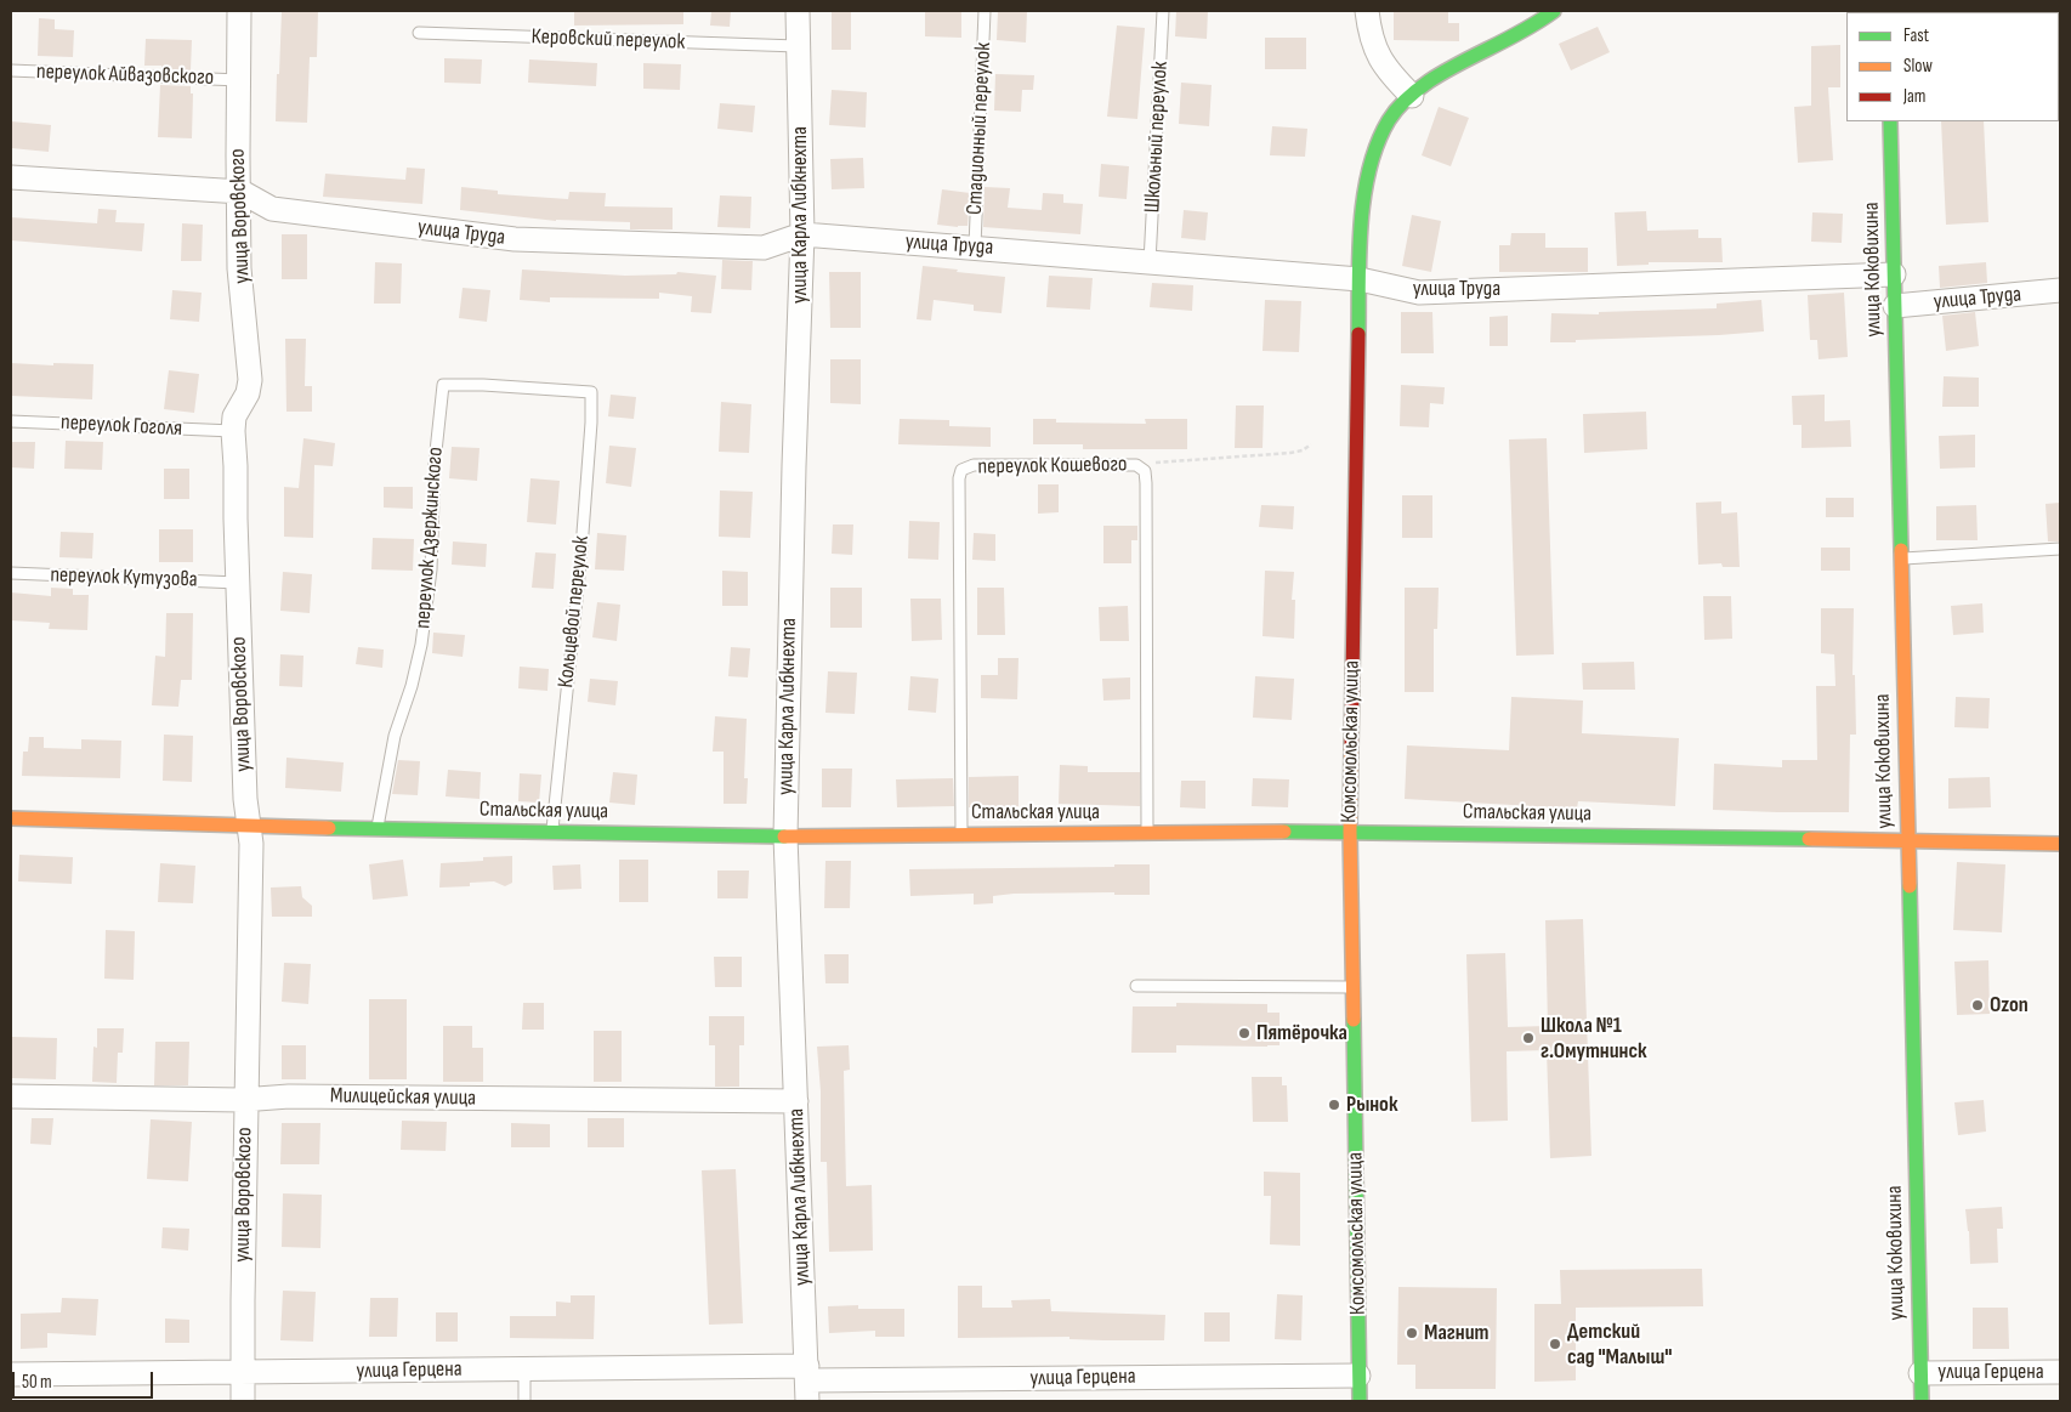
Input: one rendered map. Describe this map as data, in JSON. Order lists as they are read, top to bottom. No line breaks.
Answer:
{"streets":{"street":["улица Карла Либкнехта","улица Воровского","улица Труда","улица Коковихина","Комсомольская улица","Стальская улица","Милицейская улица","улица Герцена"],"lane":["Керовский переулок","переулок Айвазовского","Стадионный переулок","Школьный переулок","переулок Гоголя","переулок Кошевого","переулок Дзержинского","переулок Кутузова","Кольцевой переулок"]},"crossings":[["Керовский переулок","улица Карла Либкнехта"],["переулок Айвазовского","улица Воровского"],["Стадионный переулок","улица Труда"],["Школьный переулок","улица Труда"],["улица Карла Либкнехта","улица Труда"],["улица Карла Либкнехта","Стальская улица"],["улица Карла Либкнехта","Милицейская улица"],["улица Карла Либкнехта","улица Герцена"],["улица Воровского","улица Труда"],["улица Воровского","переулок Гоголя"],["улица Воровского","переулок Кутузова"],["улица Воровского","Стальская улица"],["улица Воровского","Милицейская улица"],["улица Воровского","улица Герцена"],["улица Труда","улица Коковихина"],["улица Труда","Комсомольская улица"],["улица Коковихина","Стальская улица"],["улица Коковихина","улица Герцена"],["переулок Кошевого","Стальская улица"],["переулок Дзержинского","Кольцевой переулок"],["переулок Дзержинского","Стальская улица"],["Кольцевой переулок","Стальская улица"],["Комсомольская улица","Стальская улица"],["Комсомольская улица","улица Герцена"]],"places":["Ozon","Пятёрочка","Школа №1 г.Омутнинск","Рынок","Магнит","Детский сад \"Малыш\""],"legend":["Fast","Slow","Jam"],"scale_bar":"50 m"}
